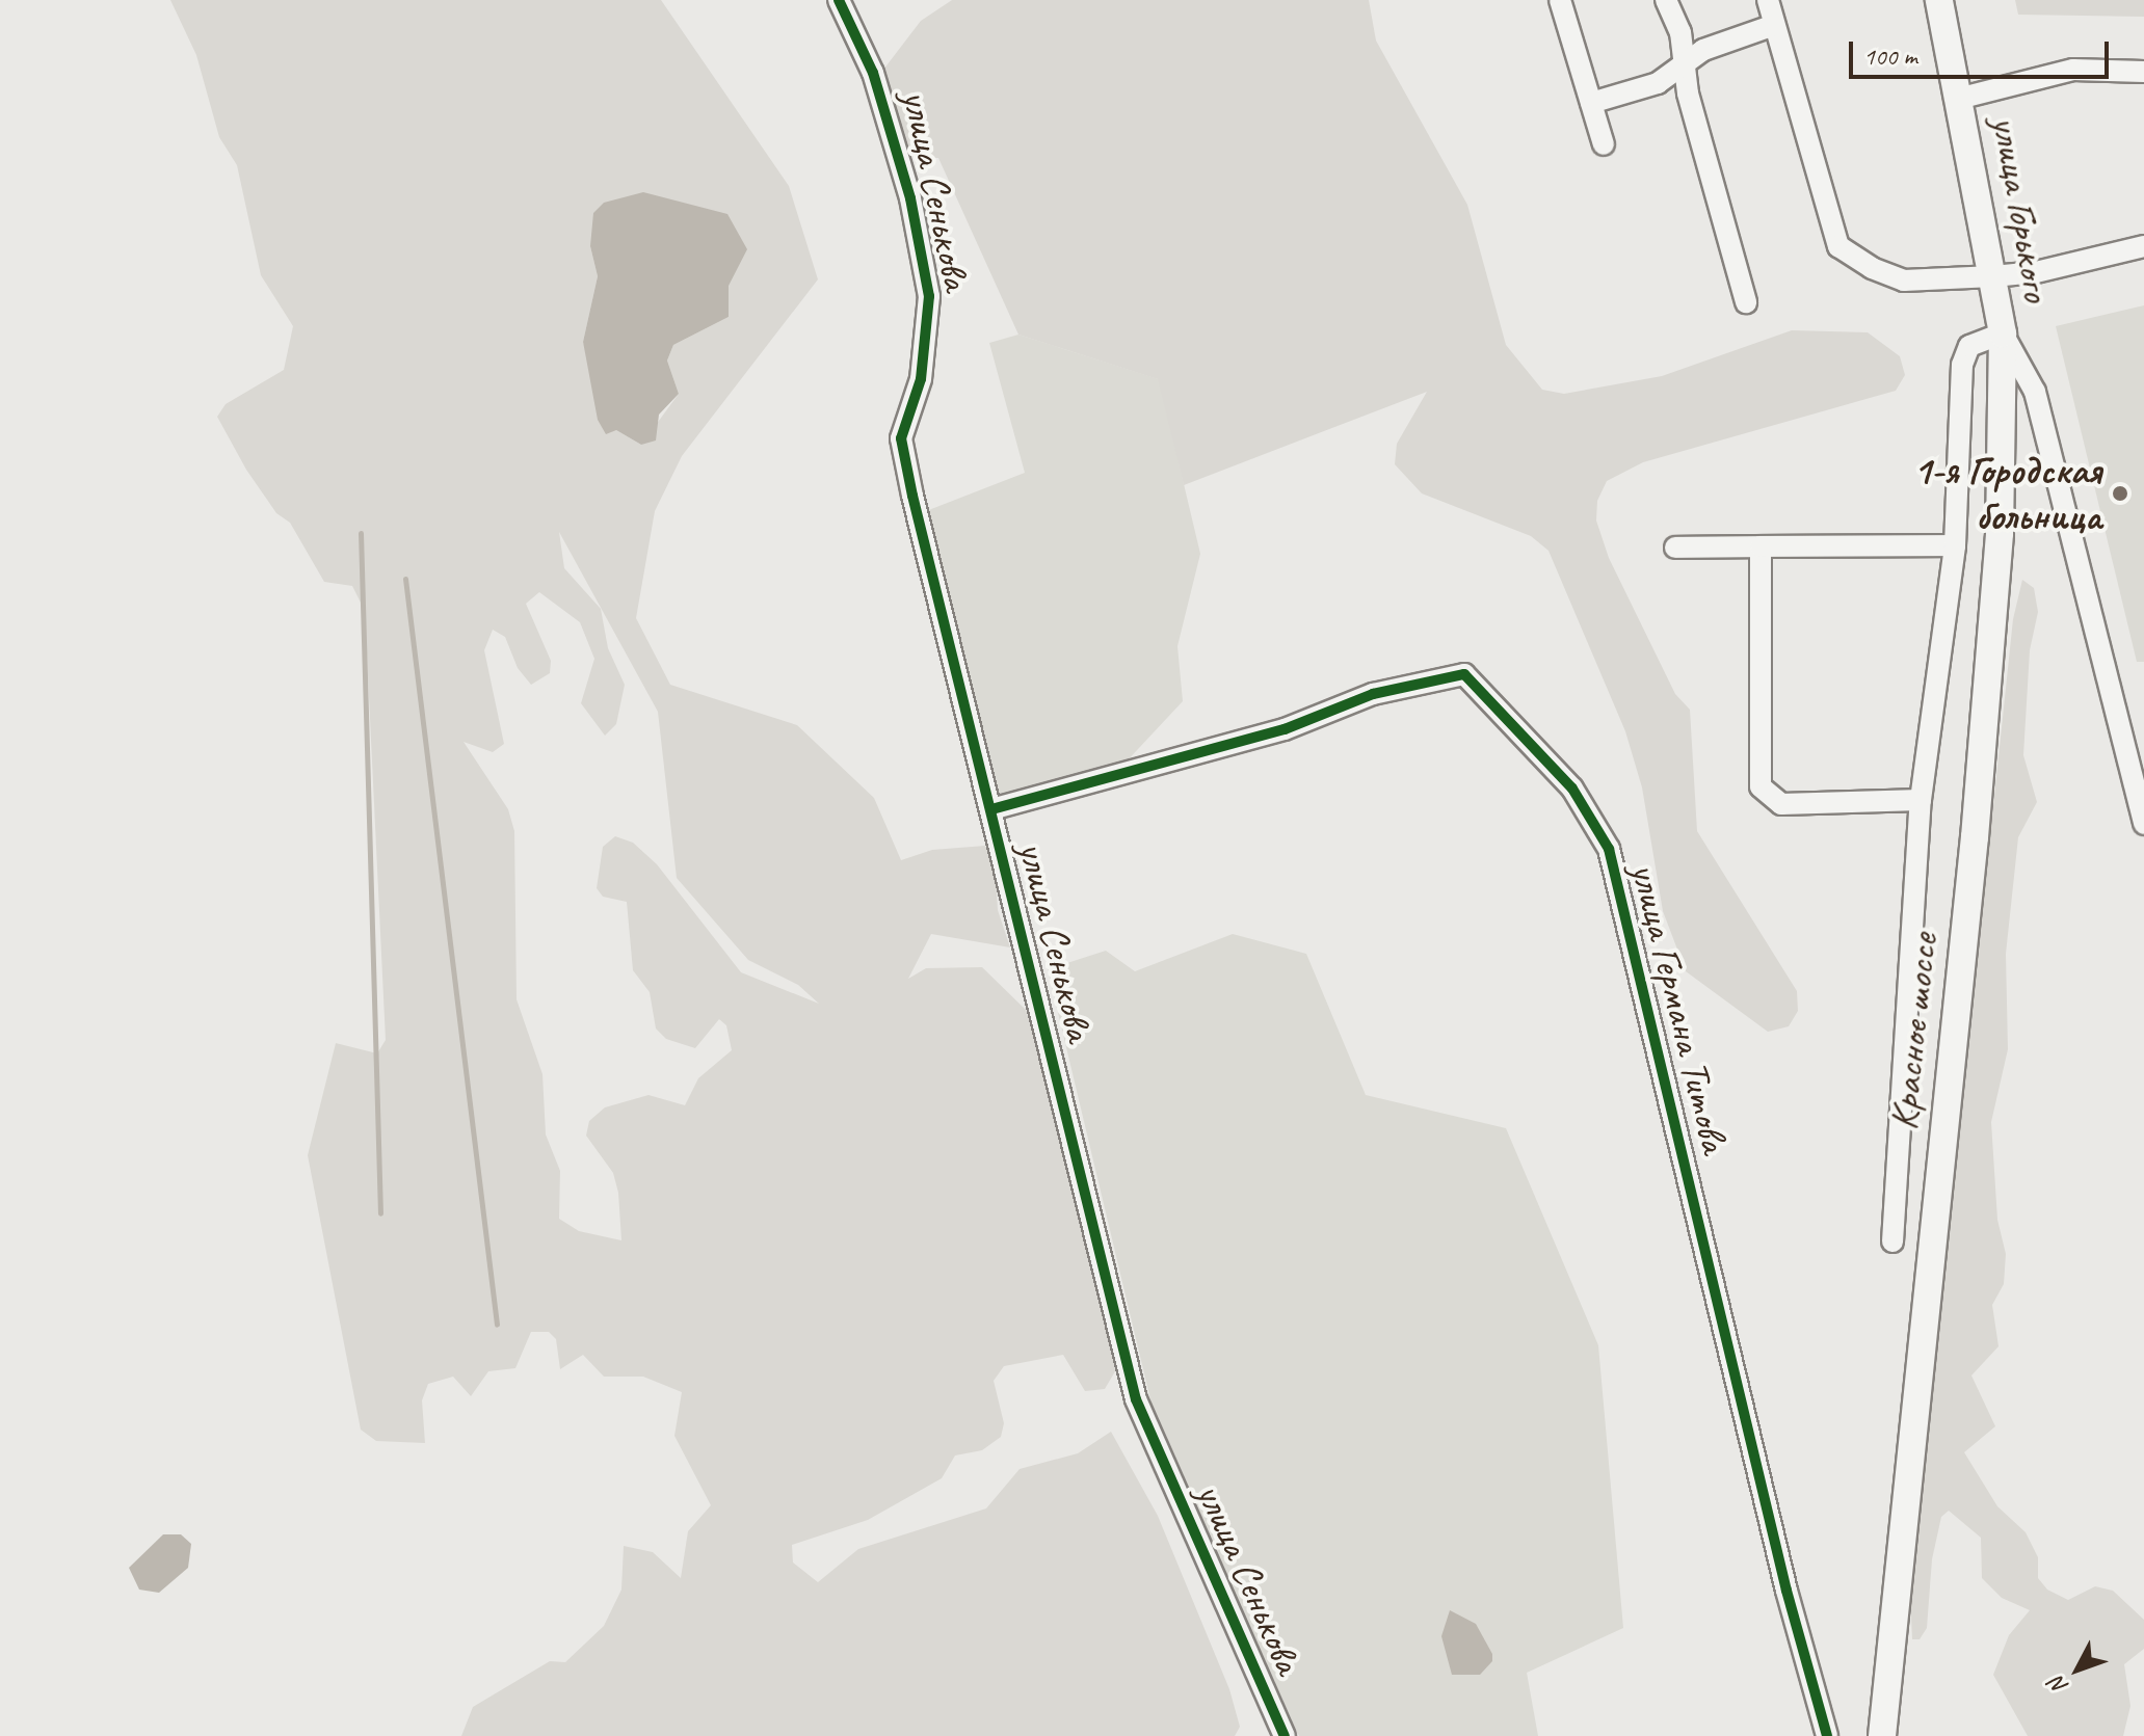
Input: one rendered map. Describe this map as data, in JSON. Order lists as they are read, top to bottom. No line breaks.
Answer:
{"streets":{"main road":["улица Горького","Красное шоссе"],"street":["улица Сенькова","улица Германа Титова"]},"crossings":[["улица Сенькова","улица Германа Титова"],["улица Горького","Красное шоссе"]],"places":["1-я Городская больница"],"scale_bar":"100 m","north":"bottom left"}
